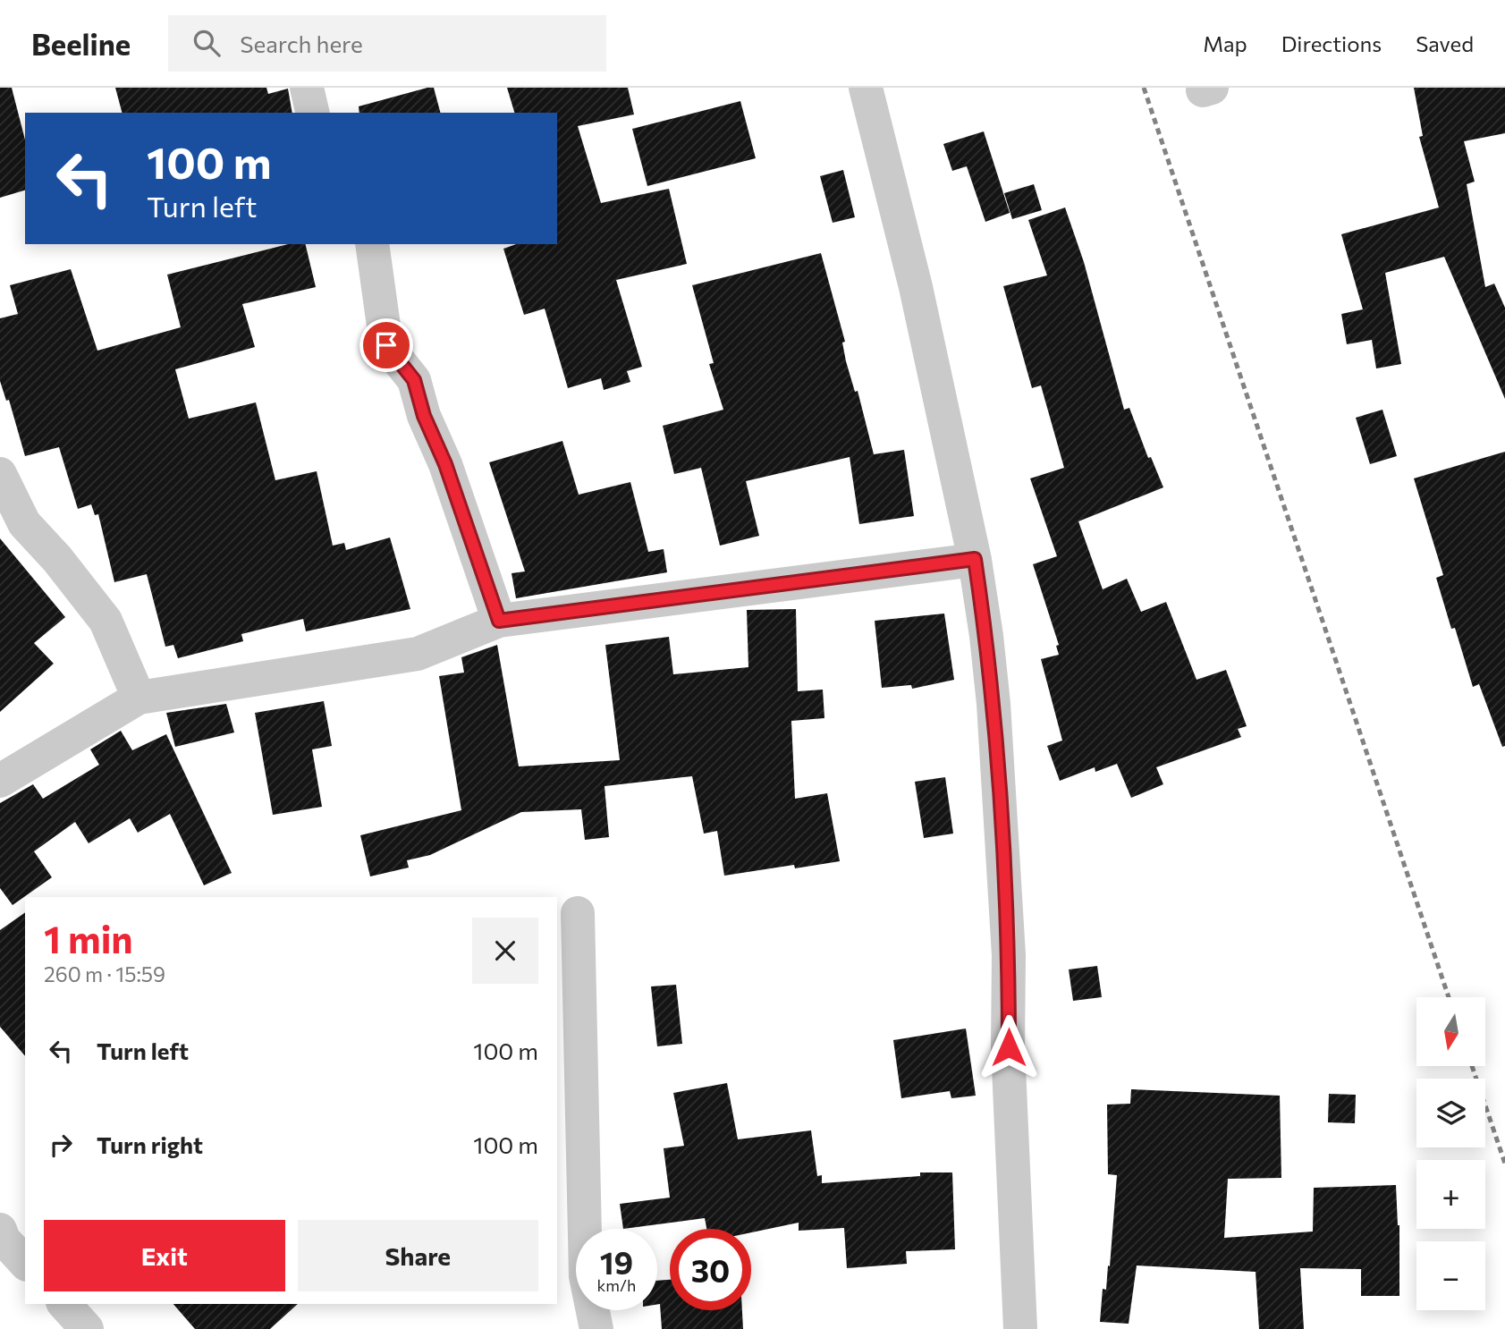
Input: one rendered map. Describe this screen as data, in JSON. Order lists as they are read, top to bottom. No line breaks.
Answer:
{"north":"bottom","page":{"header":"Beeline","search":"Search here","nav":["Map","Directions","Saved"],"turn":["100 m","Turn left"],"heading":["1 min","260 m · 15:59"],"map_buttons":["+","−"],"list":[{"name":"Turn left","value":"100 m"},{"name":"Turn right","value":"100 m"}],"buttons":["Exit","Share"],"speed":"19 km/h","limit":"30"}}
